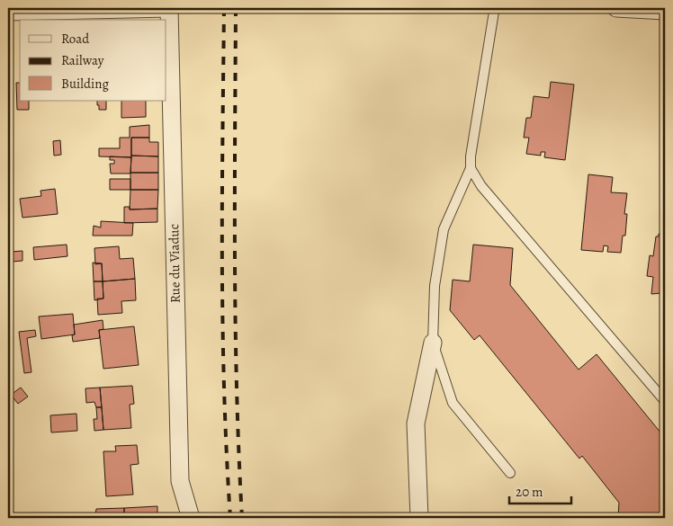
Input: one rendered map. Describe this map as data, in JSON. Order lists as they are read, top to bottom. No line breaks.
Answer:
{"streets":{"street":["Rue du Viaduc"]},"legend":["Road","Railway","Building"],"scale_bar":"20 m"}
